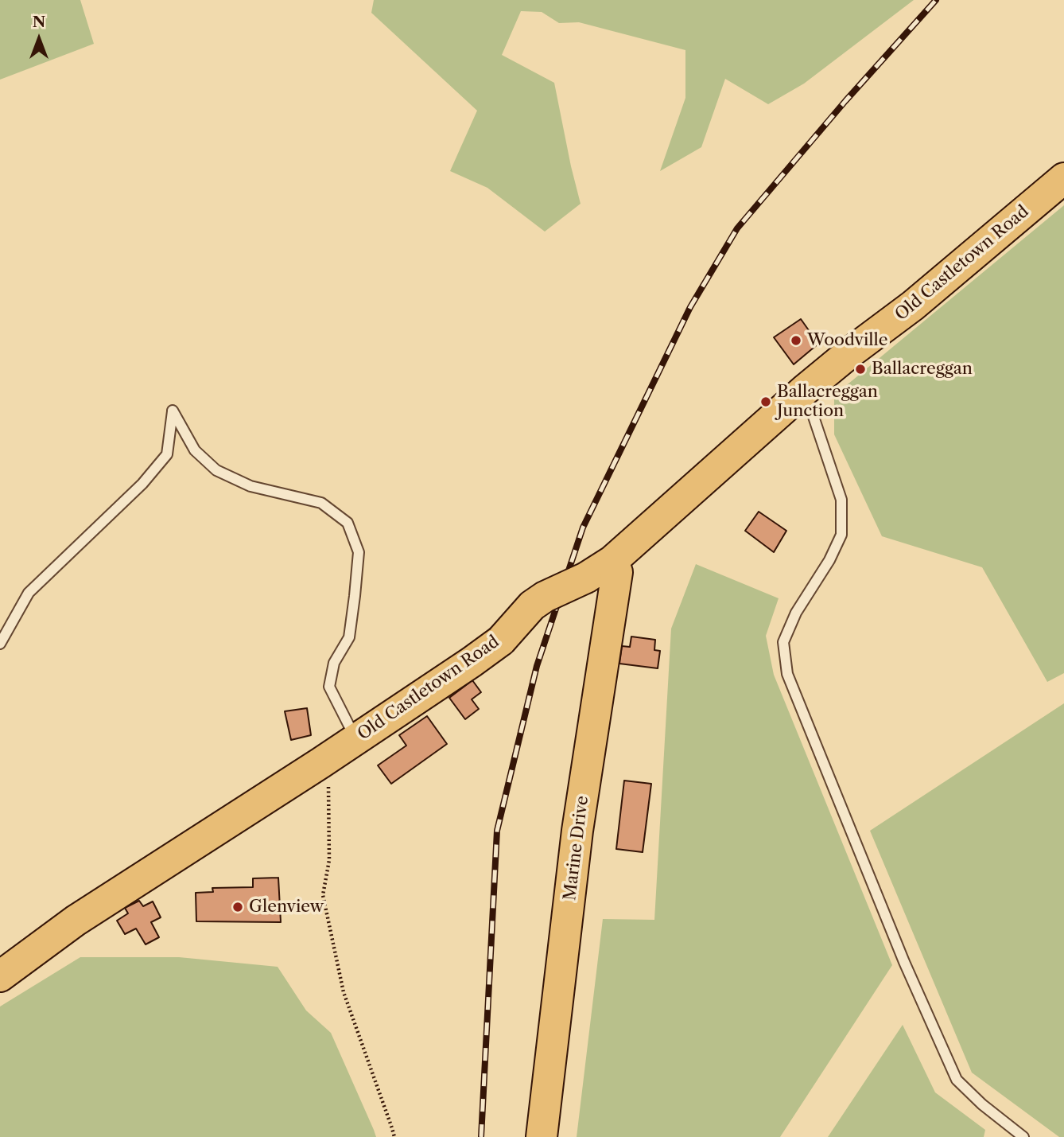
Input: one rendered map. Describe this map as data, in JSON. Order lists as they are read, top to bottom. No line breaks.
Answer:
{"streets":{"main road":["Old Castletown Road","Marine Drive"]},"crossings":[["Old Castletown Road","Marine Drive"]],"places":["Woodville","Ballacreggan","Ballacreggan Junction","Glenview"],"north":"top"}
